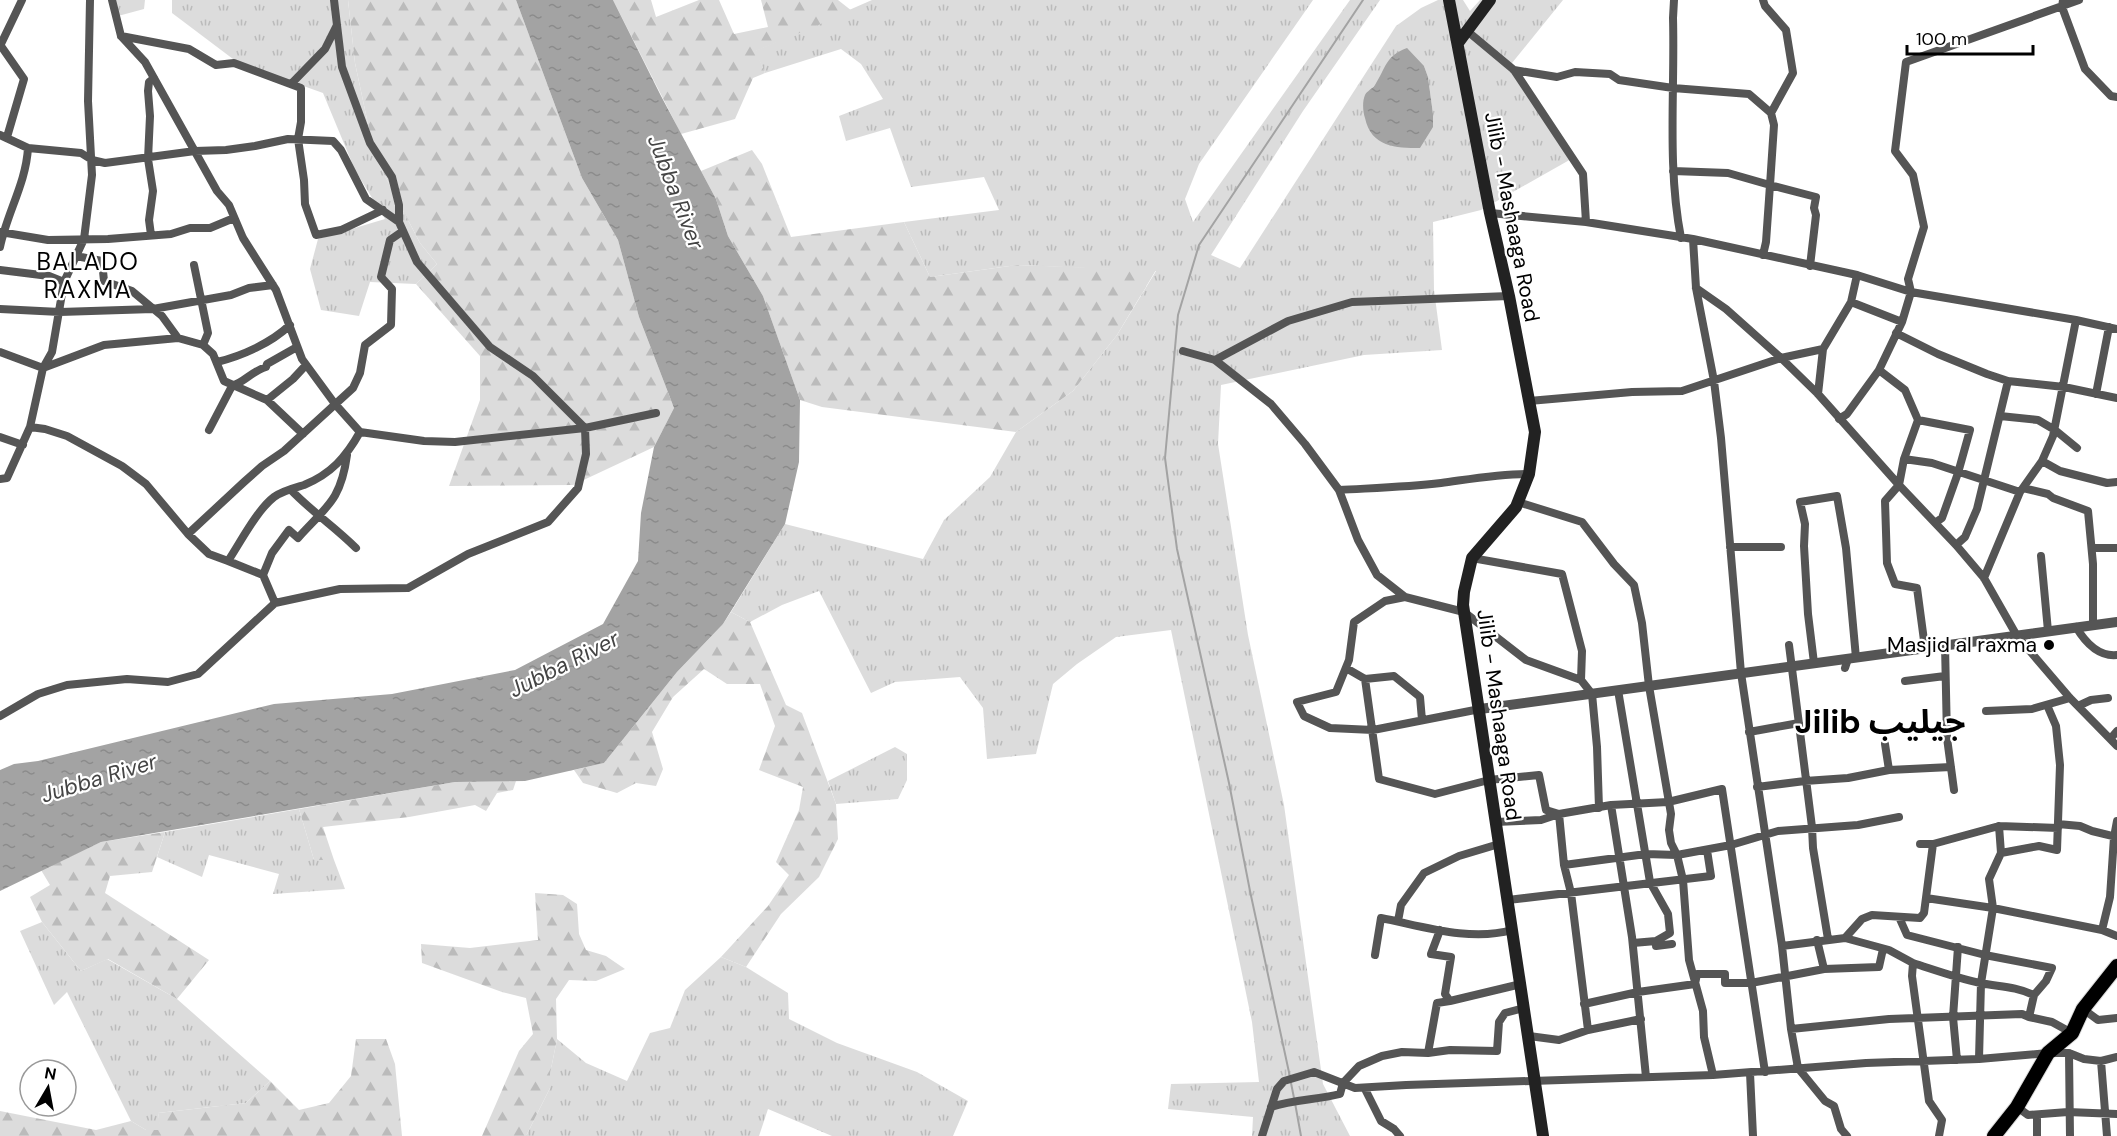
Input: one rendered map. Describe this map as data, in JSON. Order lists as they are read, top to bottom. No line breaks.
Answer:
{"streets":{"main road":["Jilib - Mashaaga Road"]},"districts":["BALADO RAXMA","Jilib جيليب"],"water":["Jubba River"],"places":["Masjid al raxma"],"scale_bar":"100 m","north":"top"}
